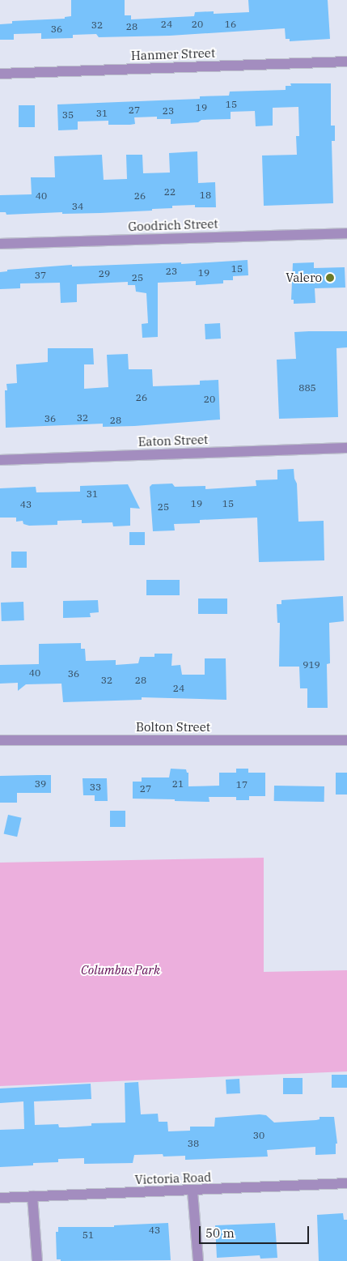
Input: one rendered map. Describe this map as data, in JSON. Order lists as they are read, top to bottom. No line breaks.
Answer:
{"streets":{"street":["Hanmer Street","Goodrich Street","Eaton Street","Bolton Street","Victoria Road"]},"parks":["Columbus Park"],"places":["Valero"],"house_numbers":["24","20","16","32","28","36","15","19","27","23","31","35","22","18","40","26","34","15","23","19","29","37","25","885","26","20","32","36","28","31","19","15","43","25","919","40","36","32","28","24","39","21","17","33","27","30","38","43","51"],"scale_bar":"50 m"}
